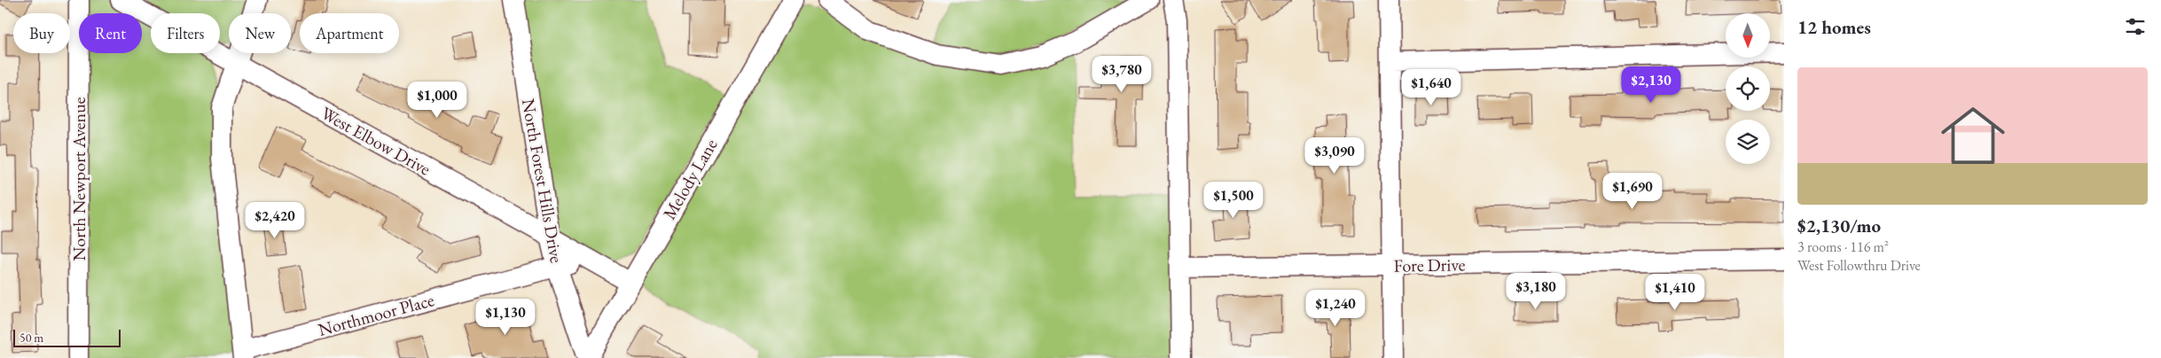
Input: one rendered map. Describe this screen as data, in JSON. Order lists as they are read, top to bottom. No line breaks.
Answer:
{"streets":{"street":["West Elbow Drive","North Newport Avenue","Melody Lane","North Forest Hills Drive","Fore Drive","Northmoor Place"]},"crossings":[["West Elbow Drive","Melody Lane"],["West Elbow Drive","North Forest Hills Drive"],["West Elbow Drive","Northmoor Place"],["Melody Lane","North Forest Hills Drive"],["North Forest Hills Drive","Northmoor Place"]],"scale_bar":"50 m","north":"bottom","page":{"heading":"12 homes","chip":["Buy","Rent","Filters","New","Apartment"],"list":[{"name":"$2,130/mo","note":"3 rooms · 116 m² · West Followthru Drive"}],"price":["$3,780","$2,130","$1,640","$1,000","$3,090","$1,690","$1,500","$2,420","$3,180","$1,410","$1,240","$1,130"],"scale":"50 m"}}
